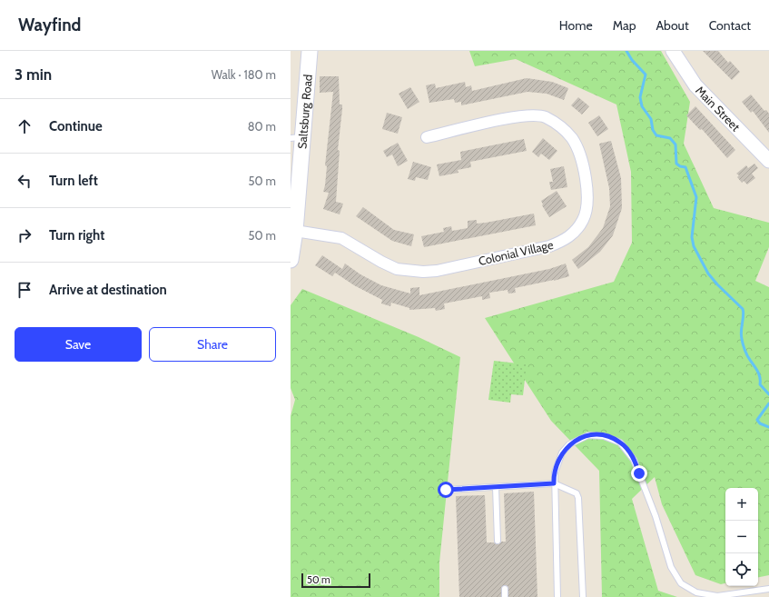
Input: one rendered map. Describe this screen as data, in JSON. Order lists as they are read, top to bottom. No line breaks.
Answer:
{"streets":{"main road":["Saltsburg Road"],"street":["Main Street","Colonial Village"]},"crossings":[["Saltsburg Road","Colonial Village"]],"scale_bar":"50 m","page":{"header":"Wayfind","nav":["Home","Map","About","Contact"],"heading":["3 min","Walk · 180 m"],"list":[["Continue","80 m"],["Turn left","50 m"],["Turn right","50 m"],"Arrive at destination"],"buttons":["Save","Share"],"map_buttons":["+","−"],"scale":"50 m"}}
